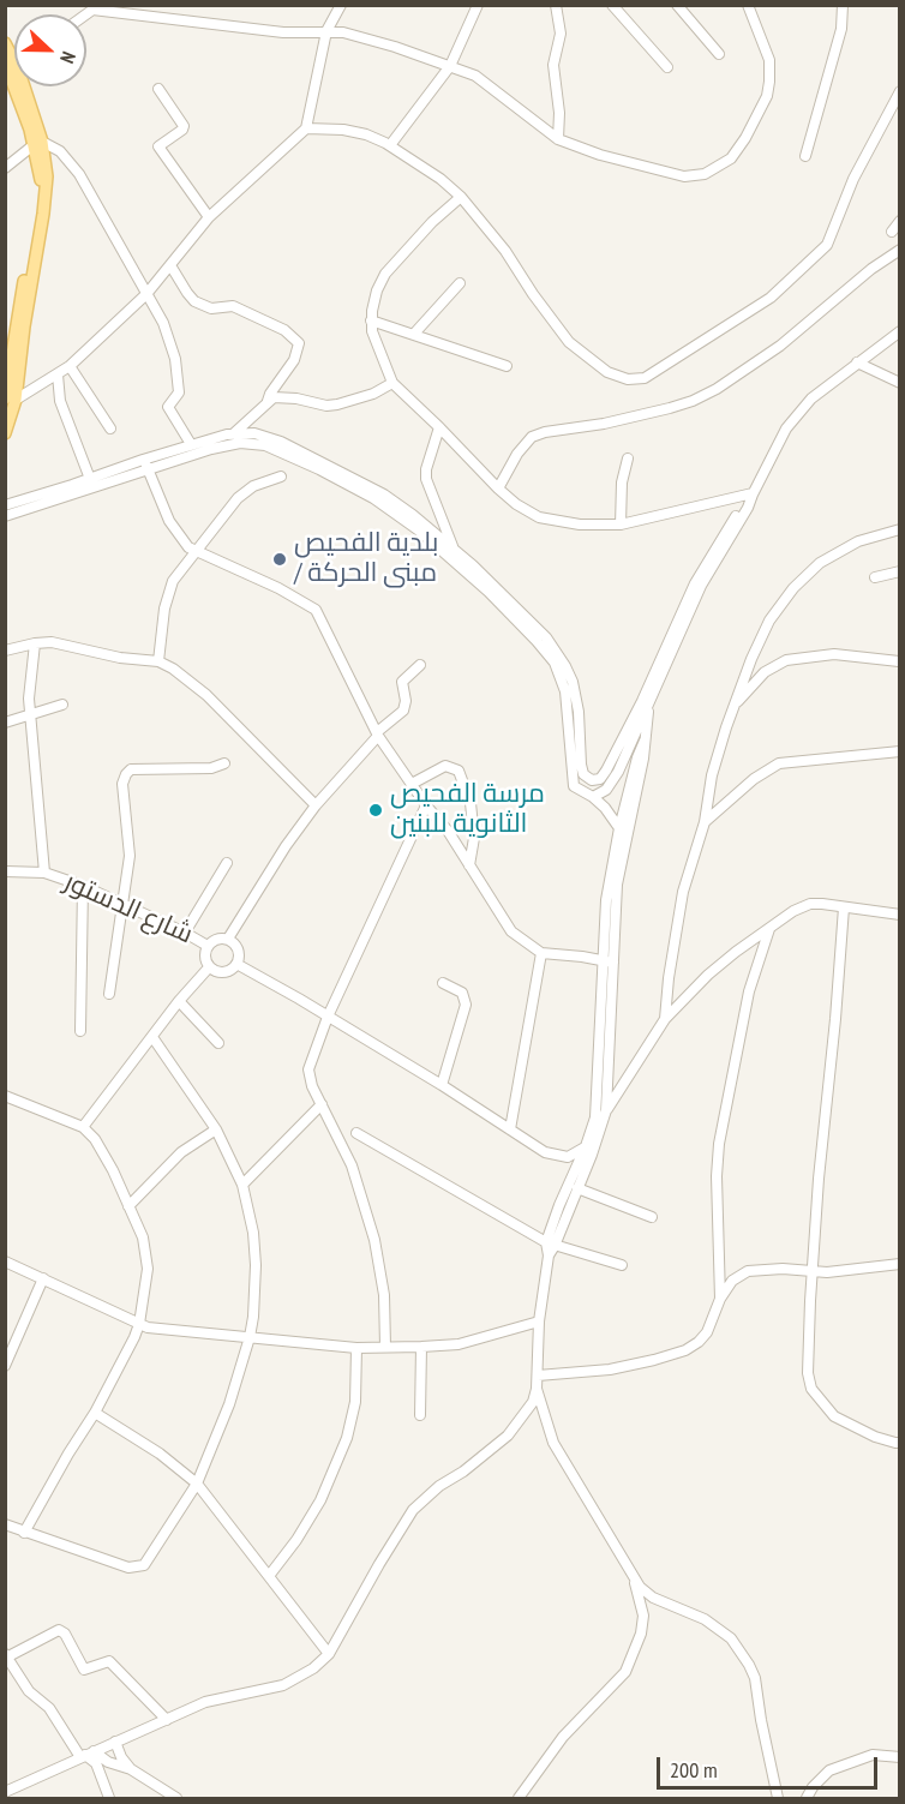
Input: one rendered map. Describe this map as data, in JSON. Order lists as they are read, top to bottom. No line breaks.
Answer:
{"streets":{"street":["شارع الدستور"]},"places":["بلدية الفحيص / مبنى الحركة","مرسة الفحيص الثانوية للبنين"],"scale_bar":"200 m","north":"right"}
